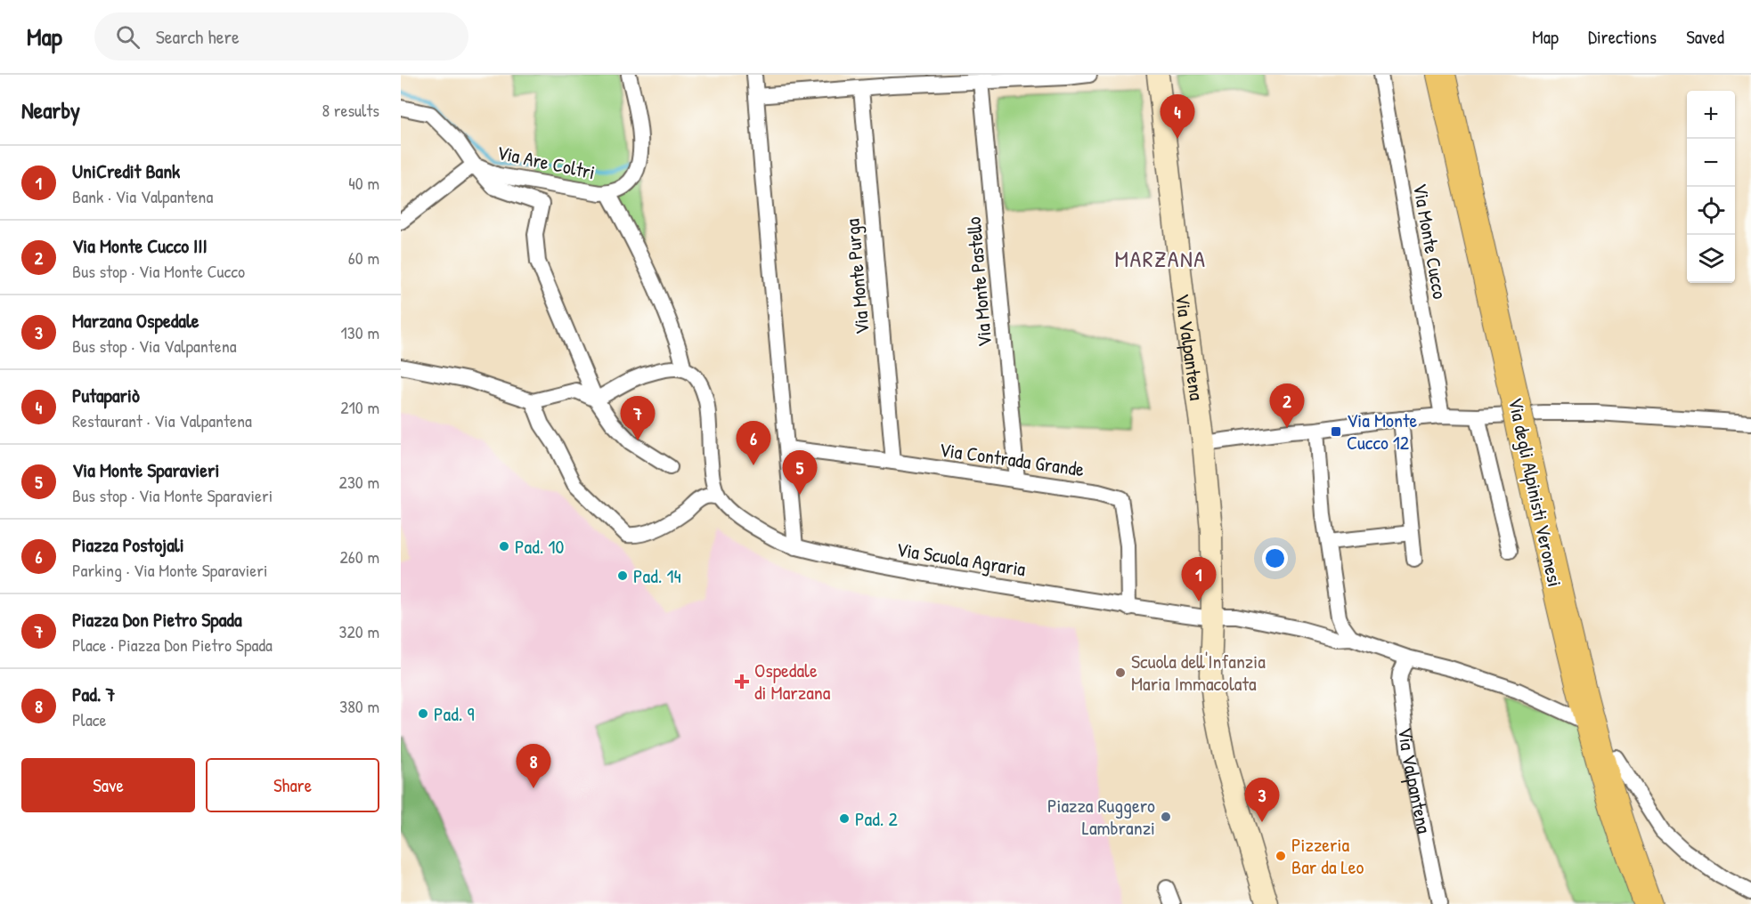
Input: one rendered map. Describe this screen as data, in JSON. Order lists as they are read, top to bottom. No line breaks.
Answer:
{"streets":{"highway":["Via degli Alpinisti Veronesi"],"street":["Via Are Coltri","Via Monte Cucco","Via Monte Purga","Via Monte Pastello","Via Valpantena","Via Contrada Grande","Via Scuola Agraria"]},"crossings":[["Via Monte Purga","Via Contrada Grande"],["Via Monte Pastello","Via Contrada Grande"],["Via Valpantena","Via Scuola Agraria"],["Via Contrada Grande","Via Scuola Agraria"]],"districts":["MARZANA"],"places":{"transit":["Via Monte Cucco 12"],"other":["Pad. 10","Pad. 14","Scuola dell'Infanzia Maria Immacolata","Pad. 9","Piazza Ruggero Lambranzi","Pad. 2","Pizzeria Bar da Leo"],"health":["Ospedale di Marzana"]},"page":{"header":"Map","search":"Search here","nav":["Map","Directions","Saved"],"heading":["Nearby","8 results"],"map_buttons":["+","−"],"pins":["4","2","7","6","5","1","8","3"],"list":[{"mark":"1","name":"UniCredit Bank","note":"Bank · Via Valpantena","value":"40 m"},{"mark":"2","name":"Via Monte Cucco III","note":"Bus stop · Via Monte Cucco","value":"60 m"},{"mark":"3","name":"Marzana Ospedale","note":"Bus stop · Via Valpantena","value":"130 m"},{"mark":"4","name":"Putapariò","note":"Restaurant · Via Valpantena","value":"210 m"},{"mark":"5","name":"Via Monte Sparavieri","note":"Bus stop · Via Monte Sparavieri","value":"230 m"},{"mark":"6","name":"Piazza Postojali","note":"Parking · Via Monte Sparavieri","value":"260 m"},{"mark":"7","name":"Piazza Don Pietro Spada","note":"Place · Piazza Don Pietro Spada","value":"320 m"},{"mark":"8","name":"Pad. 7","note":"Place","value":"380 m"}],"buttons":["Save","Share"]}}
